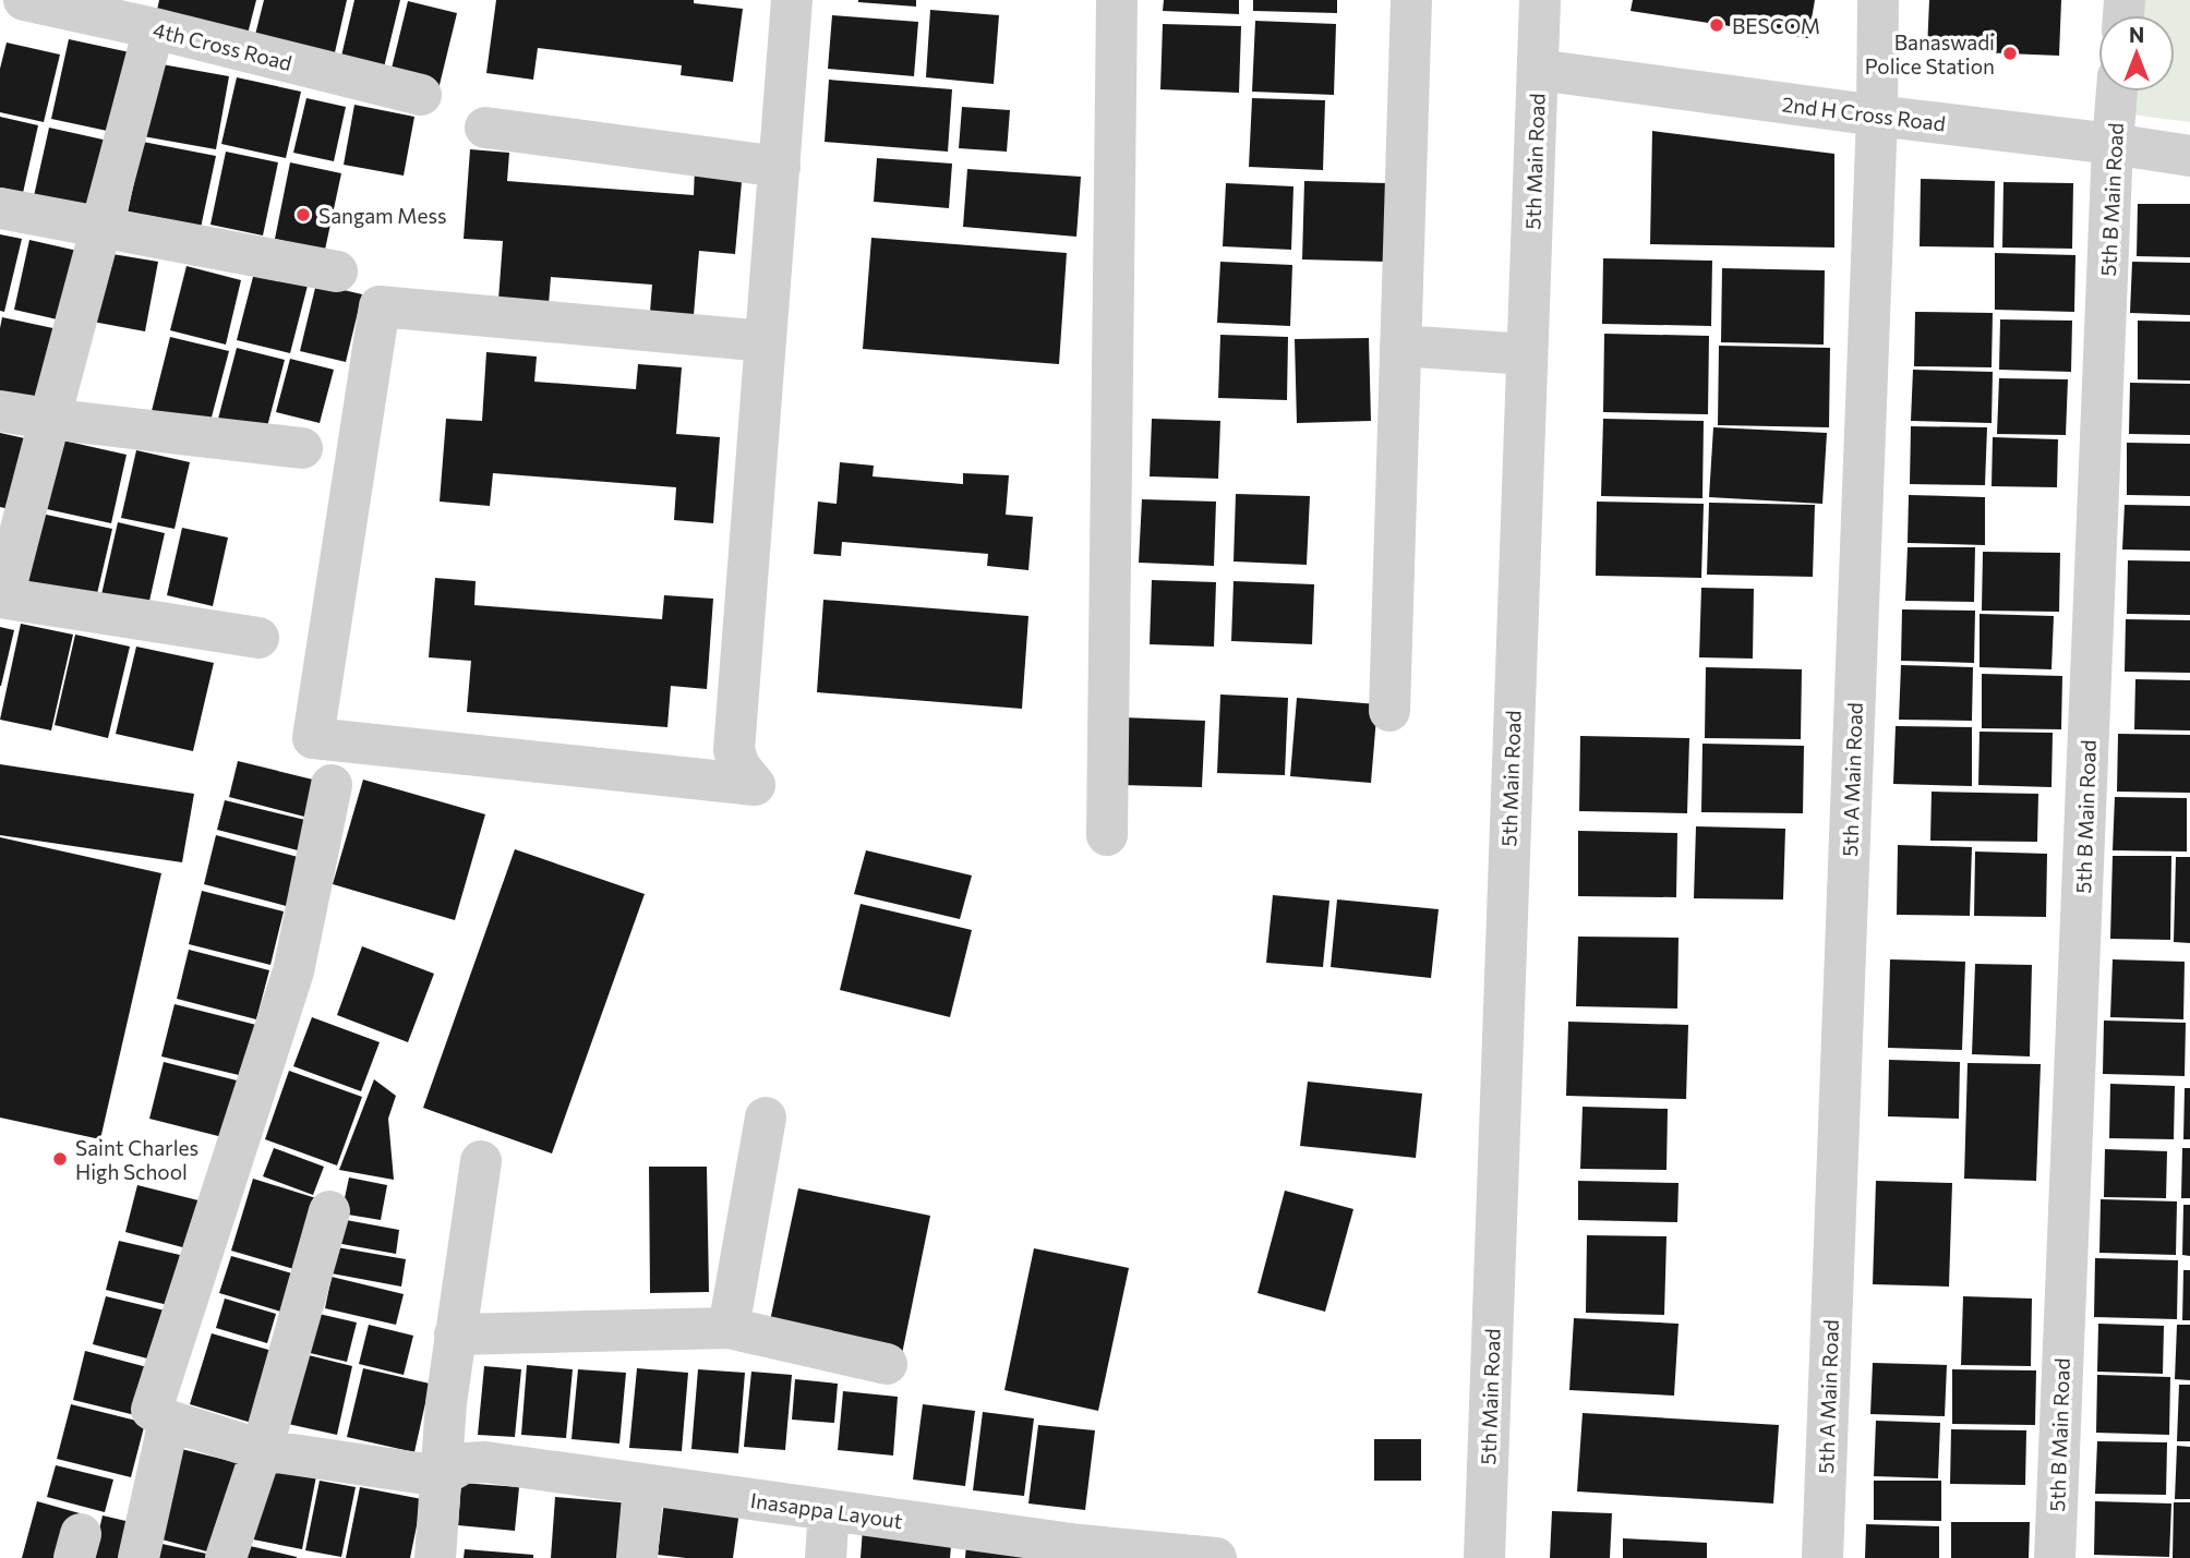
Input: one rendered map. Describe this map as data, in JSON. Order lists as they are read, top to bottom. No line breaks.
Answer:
{"streets":{"street":["4th Cross Road","2nd H Cross Road","5th Main Road","5th B Main Road","5th A Main Road","Inasappa Layout"]},"crossings":[["2nd H Cross Road","5th Main Road"],["2nd H Cross Road","5th B Main Road"],["2nd H Cross Road","5th A Main Road"]],"places":["BESCOM","Banaswadi Police Station","Sangam Mess","Saint Charles High School"],"north":"top"}
